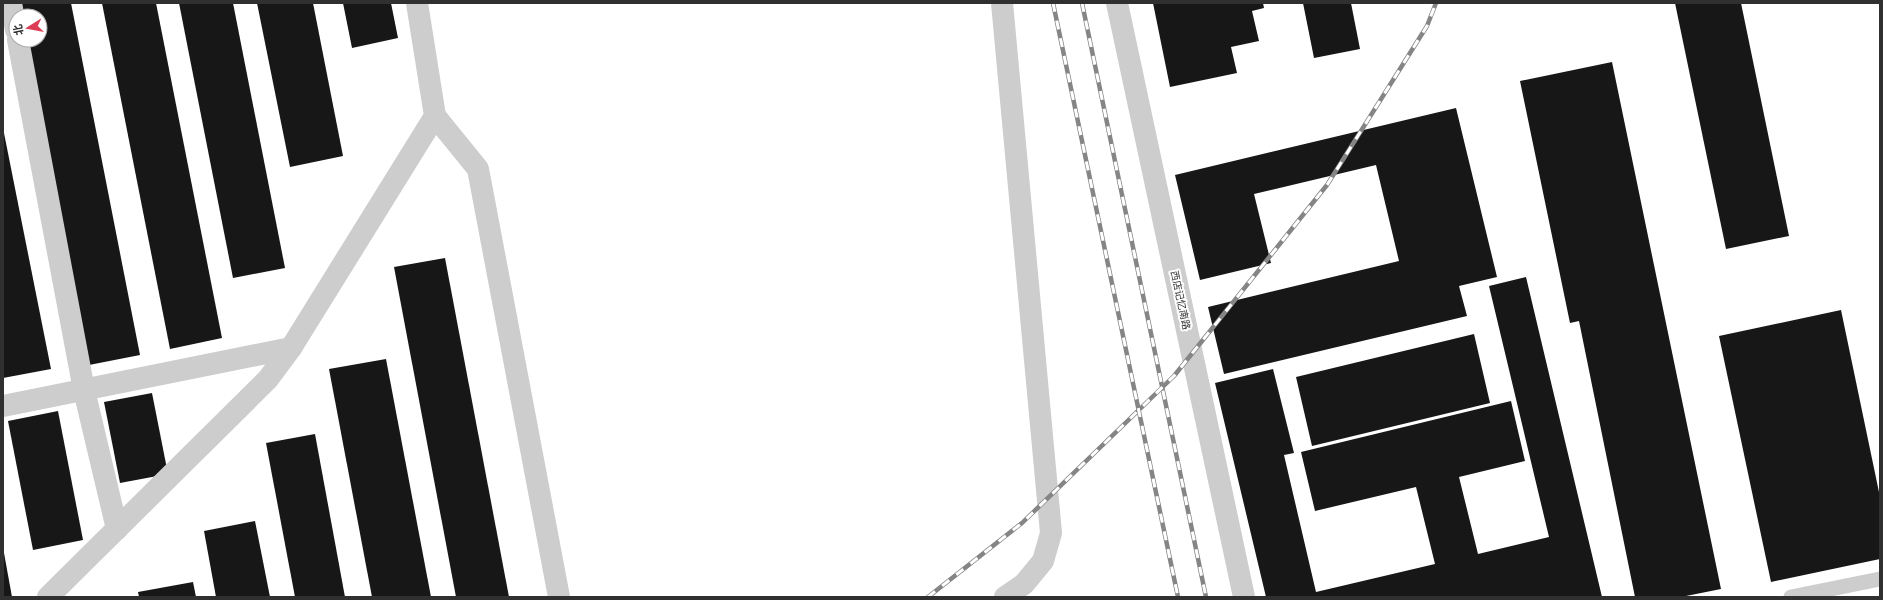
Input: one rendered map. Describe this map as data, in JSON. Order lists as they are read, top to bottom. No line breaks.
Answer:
{"streets":{"street":["西店记忆南路"]},"north":"left"}
